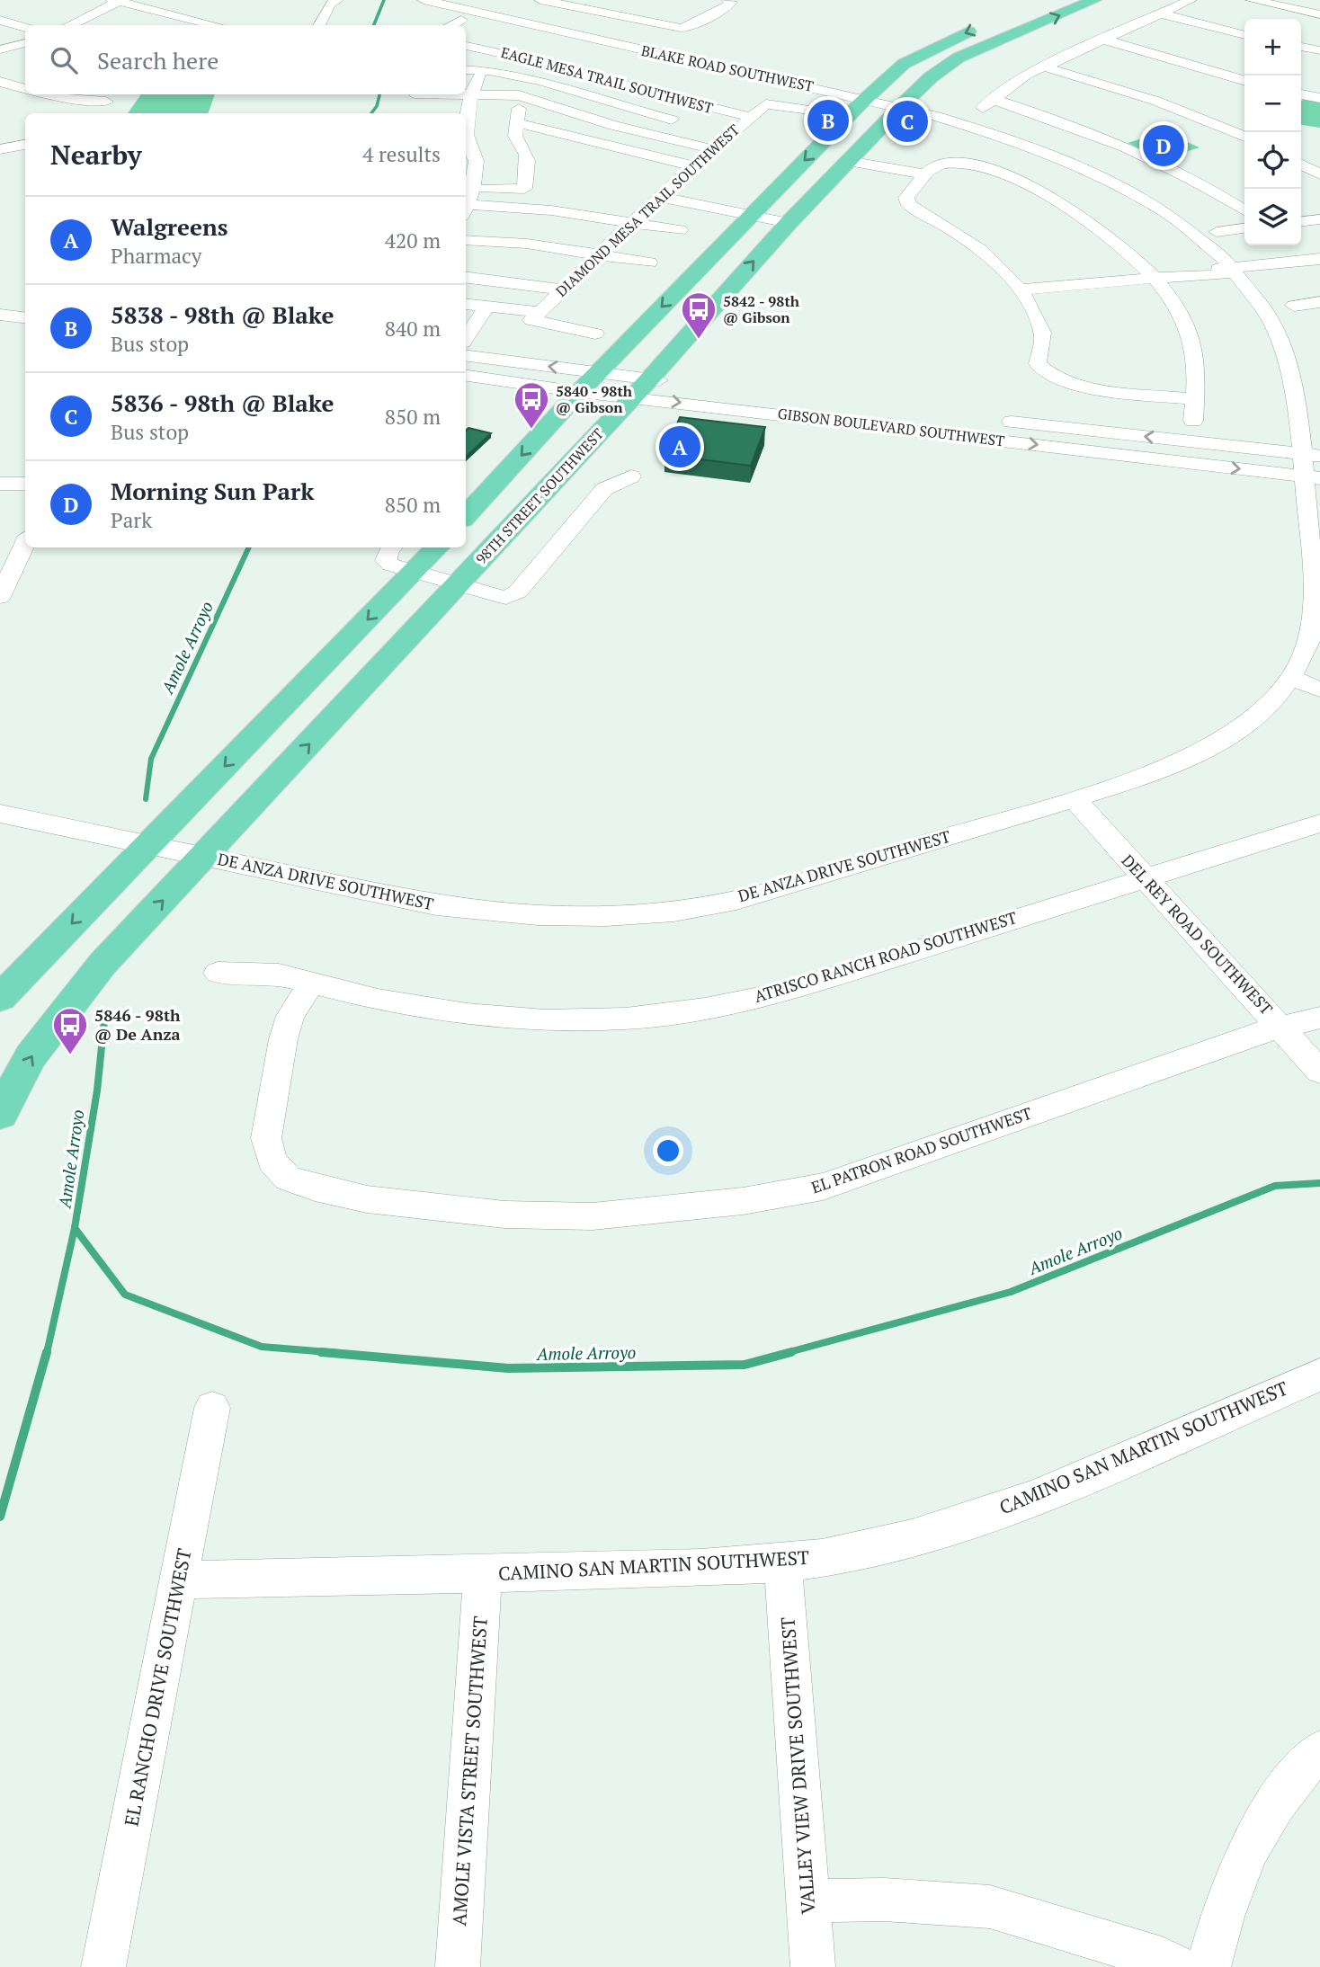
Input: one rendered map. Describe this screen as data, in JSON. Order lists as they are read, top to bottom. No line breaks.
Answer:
{"streets":{"main road":["98TH STREET SOUTHWEST"],"street":["BLAKE ROAD SOUTHWEST","EAGLE MESA TRAIL SOUTHWEST","DIAMOND MESA TRAIL SOUTHWEST","GIBSON BOULEVARD SOUTHWEST","DE ANZA DRIVE SOUTHWEST","DEL REY ROAD SOUTHWEST","ATRISCO RANCH ROAD SOUTHWEST","EL PATRON ROAD SOUTHWEST","CAMINO SAN MARTIN SOUTHWEST","EL RANCHO DRIVE SOUTHWEST","VALLEY VIEW DRIVE SOUTHWEST","AMOLE VISTA STREET SOUTHWEST"]},"crossings":[["BLAKE ROAD SOUTHWEST","EAGLE MESA TRAIL SOUTHWEST"],["BLAKE ROAD SOUTHWEST","GIBSON BOULEVARD SOUTHWEST"],["BLAKE ROAD SOUTHWEST","98TH STREET SOUTHWEST"],["BLAKE ROAD SOUTHWEST","DE ANZA DRIVE SOUTHWEST"],["EAGLE MESA TRAIL SOUTHWEST","DIAMOND MESA TRAIL SOUTHWEST"],["GIBSON BOULEVARD SOUTHWEST","98TH STREET SOUTHWEST"],["GIBSON BOULEVARD SOUTHWEST","DE ANZA DRIVE SOUTHWEST"],["98TH STREET SOUTHWEST","DE ANZA DRIVE SOUTHWEST"],["DE ANZA DRIVE SOUTHWEST","DEL REY ROAD SOUTHWEST"],["DEL REY ROAD SOUTHWEST","ATRISCO RANCH ROAD SOUTHWEST"],["DEL REY ROAD SOUTHWEST","EL PATRON ROAD SOUTHWEST"],["ATRISCO RANCH ROAD SOUTHWEST","EL PATRON ROAD SOUTHWEST"],["CAMINO SAN MARTIN SOUTHWEST","EL RANCHO DRIVE SOUTHWEST"],["CAMINO SAN MARTIN SOUTHWEST","VALLEY VIEW DRIVE SOUTHWEST"],["CAMINO SAN MARTIN SOUTHWEST","AMOLE VISTA STREET SOUTHWEST"]],"water":["Amole Arroyo"],"places":{"bus stop":["5842 - 98th @ Gibson","5840 - 98th @ Gibson","5846 - 98th @ De Anza"]},"page":{"map_buttons":["+","−"],"search":"Search here","pins":["B","C","D","A"],"heading":["Nearby","4 results"],"list":[{"mark":"A","name":"Walgreens","note":"Pharmacy","value":"420 m"},{"mark":"B","name":"5838 - 98th @ Blake","note":"Bus stop","value":"840 m"},{"mark":"C","name":"5836 - 98th @ Blake","note":"Bus stop","value":"850 m"},{"mark":"D","name":"Morning Sun Park","note":"Park","value":"850 m"}]}}
